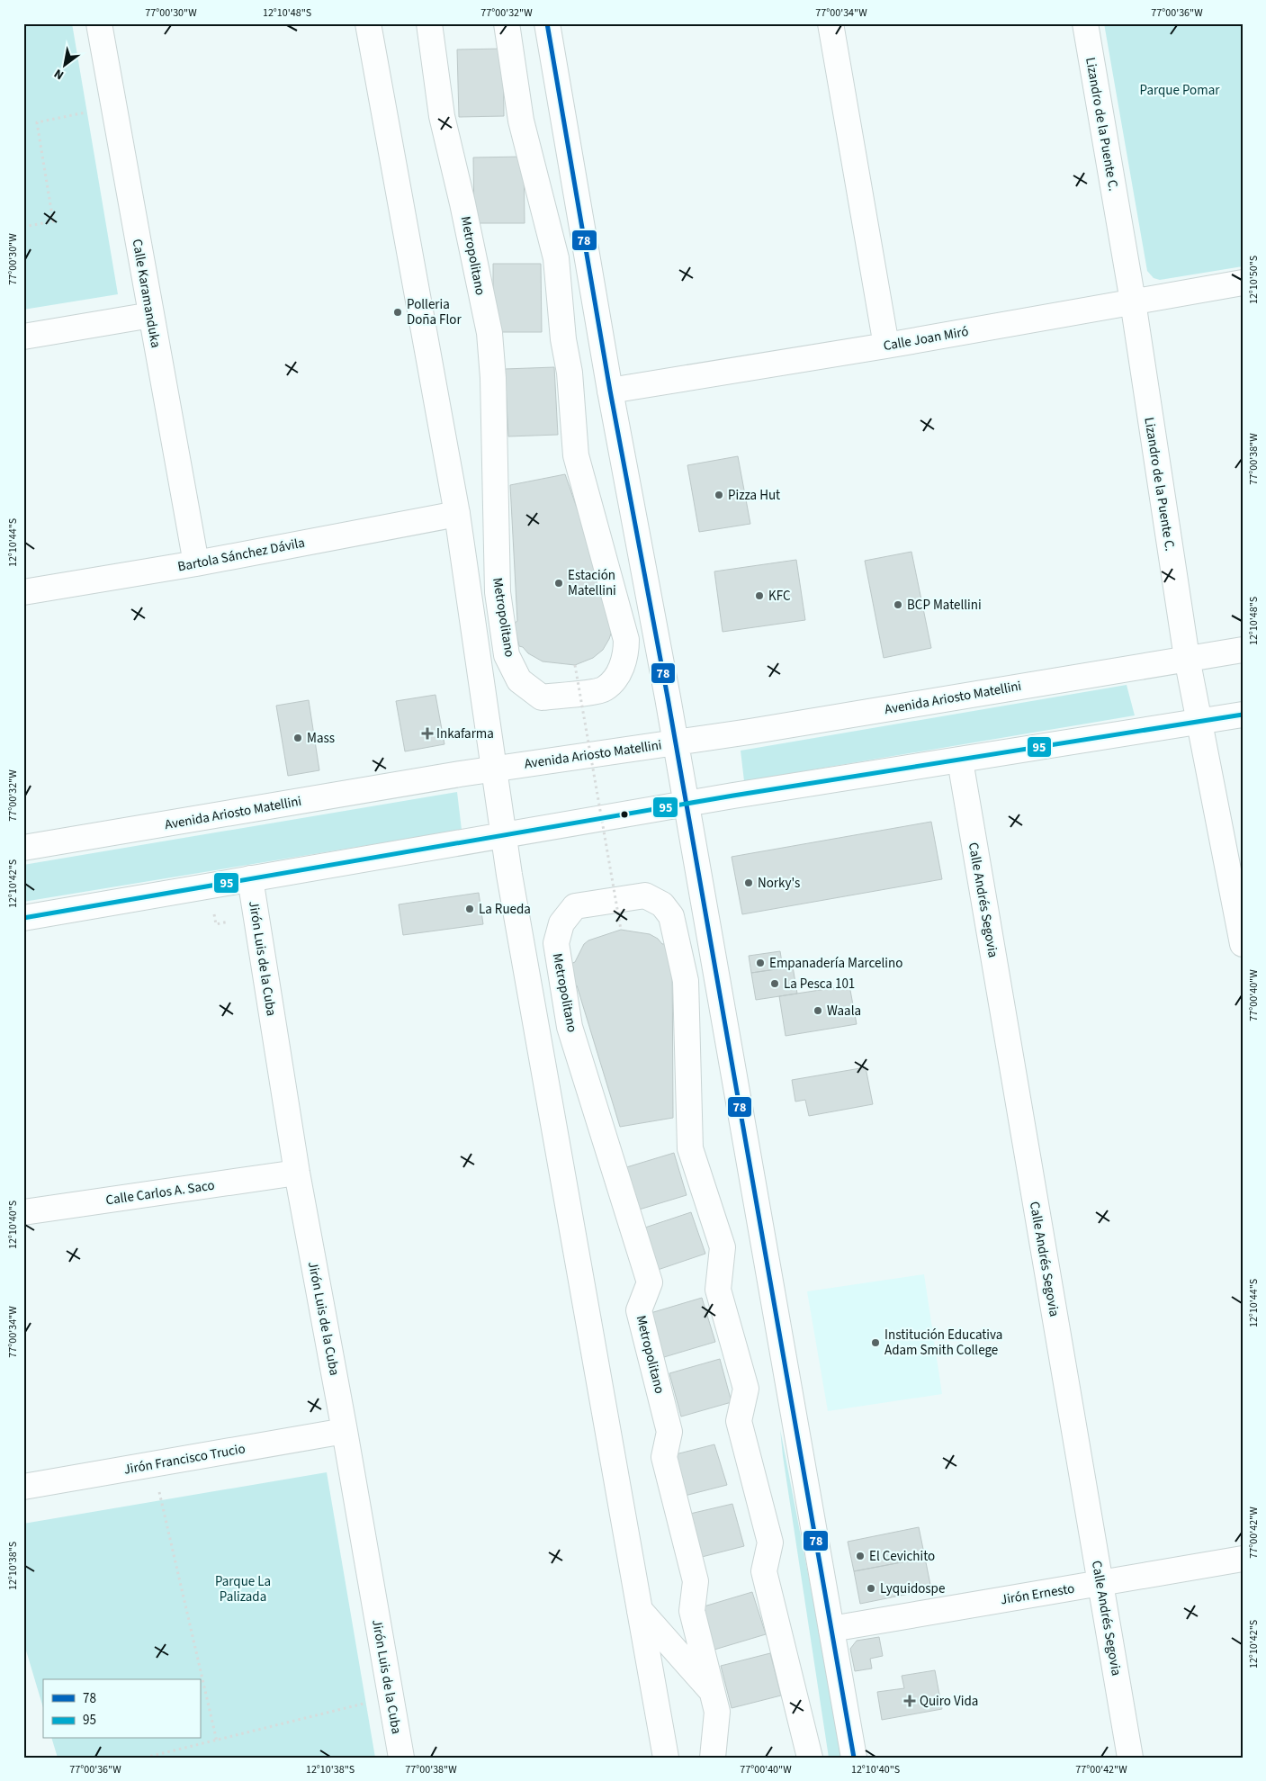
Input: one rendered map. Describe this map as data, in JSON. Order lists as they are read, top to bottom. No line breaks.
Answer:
{"streets":{"main road":["Lizandro de la Puente C.","Metropolitano","Calle Karamanduka","Calle Joan Miró","Bartola Sánchez Dávila","Avenida Ariosto Matellini","Calle Andrés Segovia","Jirón Luis de la Cuba","Calle Carlos A. Saco","Jirón Francisco Trucio","Jirón Ernesto"]},"crossings":[["Lizandro de la Puente C.","Calle Joan Miró"],["Lizandro de la Puente C.","Avenida Ariosto Matellini"],["Calle Karamanduka","Bartola Sánchez Dávila"],["Calle Andrés Segovia","Jirón Ernesto"],["Jirón Luis de la Cuba","Calle Carlos A. Saco"],["Jirón Luis de la Cuba","Jirón Francisco Trucio"]],"parks":["Parque Pomar","Parque La Palizada"],"places":{"other":["Polleria Doña Flor","Pizza Hut","Estación Matellini","KFC","BCP Matellini","Mass","Norky's","La Rueda","Empanadería Marcelino","La Pesca 101","Waala","Institución Educativa Adam Smith College","El Cevichito","Lyquidospe"],"health":["Inkafarma","Quiro Vida"]},"lines":["transit line 78","transit line 95"],"legend":["78","95"],"north":"bottom left","coordinates":["77°00'30\"W","12°10'48\"S","77°00'32\"W","77°00'34\"W","77°00'36\"W","12°10'50\"S","77°00'38\"W","12°10'44\"S","12°10'42\"S","77°00'40\"W","12°10'40\"S","77°00'42\"W","12°10'38\"S"]}
